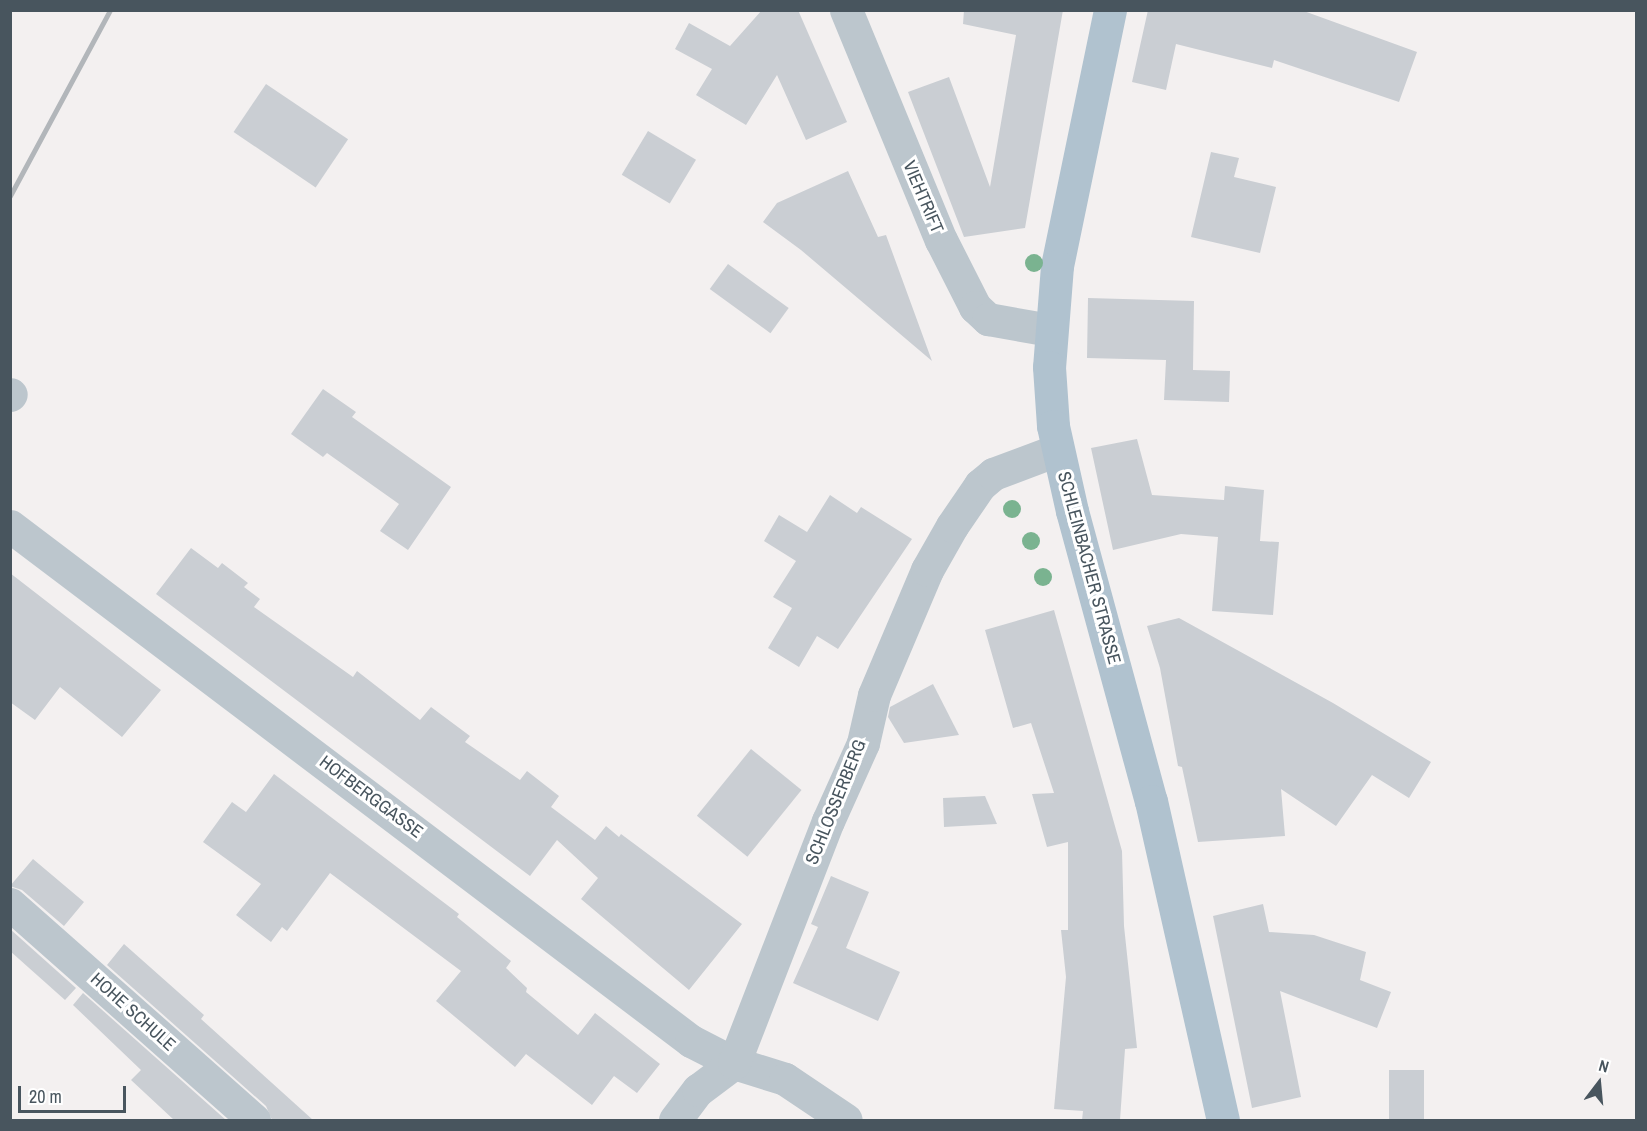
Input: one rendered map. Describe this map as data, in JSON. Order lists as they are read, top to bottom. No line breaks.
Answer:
{"streets":{"main road":["SCHLEINBACHER STRASSE"],"street":["VIEHTRIFT","HOFBERGGASSE","SCHLOSSERBERG","HOHE SCHULE"]},"crossings":[["VIEHTRIFT","SCHLEINBACHER STRASSE"],["SCHLEINBACHER STRASSE","SCHLOSSERBERG"],["HOFBERGGASSE","SCHLOSSERBERG"]],"scale_bar":"20 m","north":"top"}
